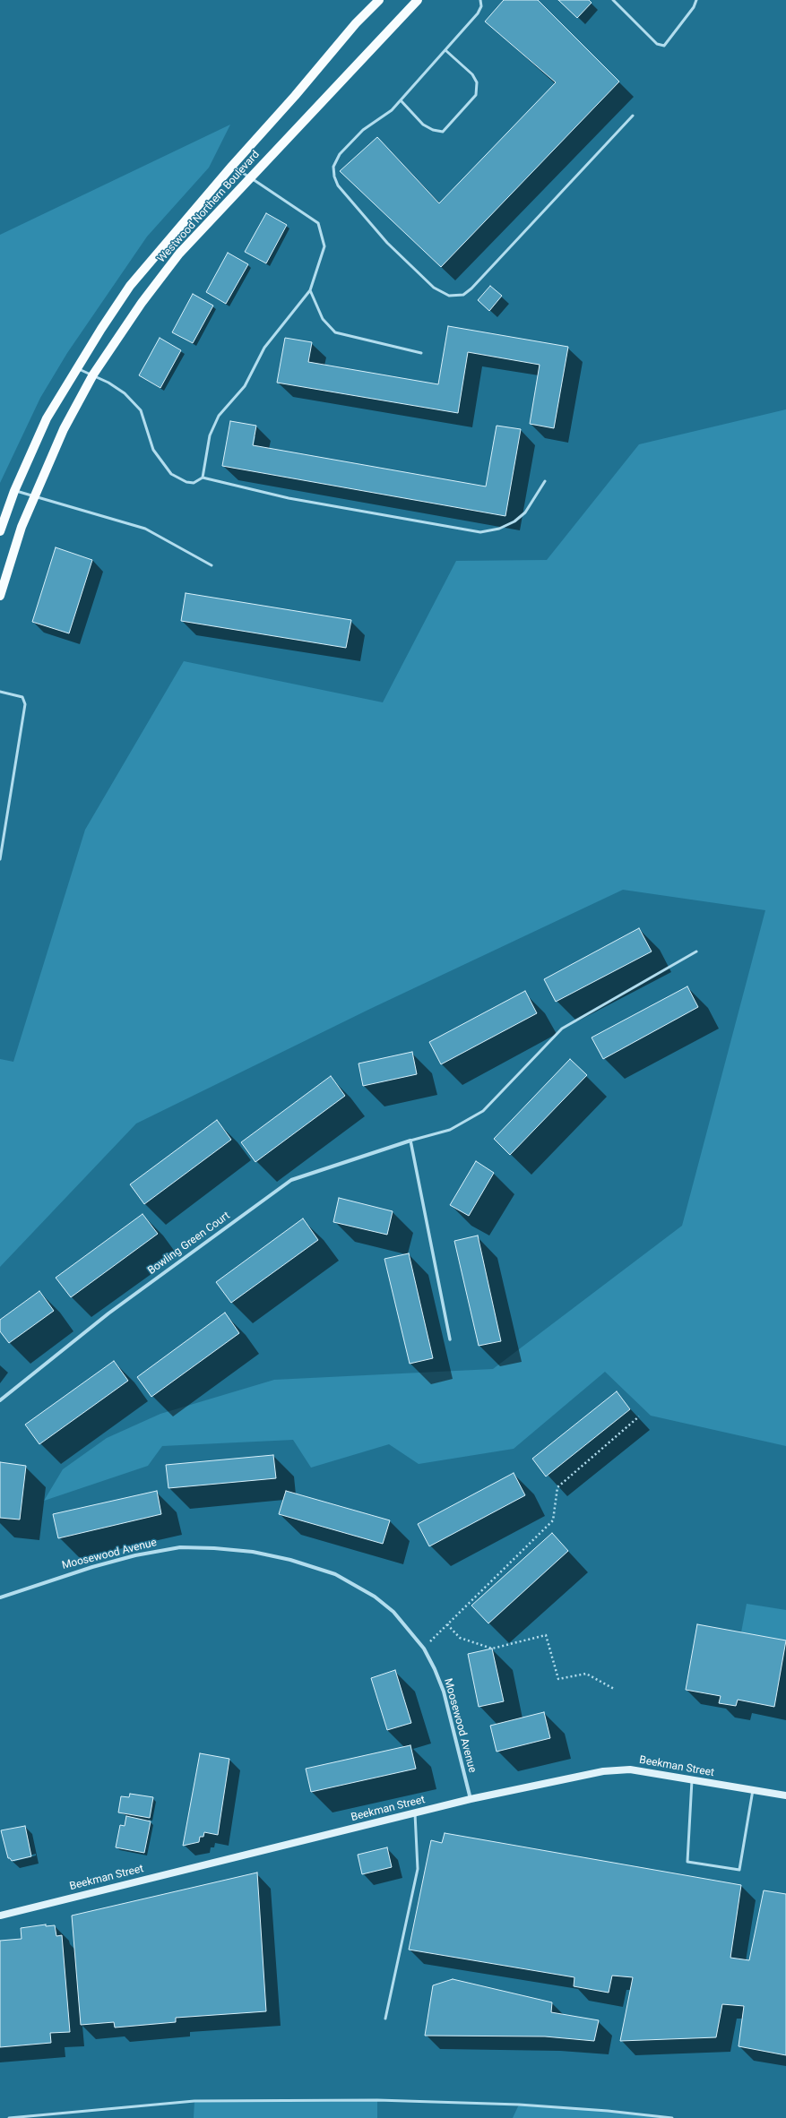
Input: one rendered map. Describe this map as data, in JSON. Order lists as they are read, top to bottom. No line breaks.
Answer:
{"streets":{"main road":["Westwood Northern Boulevard","Beekman Street"],"street":["Bowling Green Court","Moosewood Avenue"]},"crossings":[["Moosewood Avenue","Beekman Street"]]}
